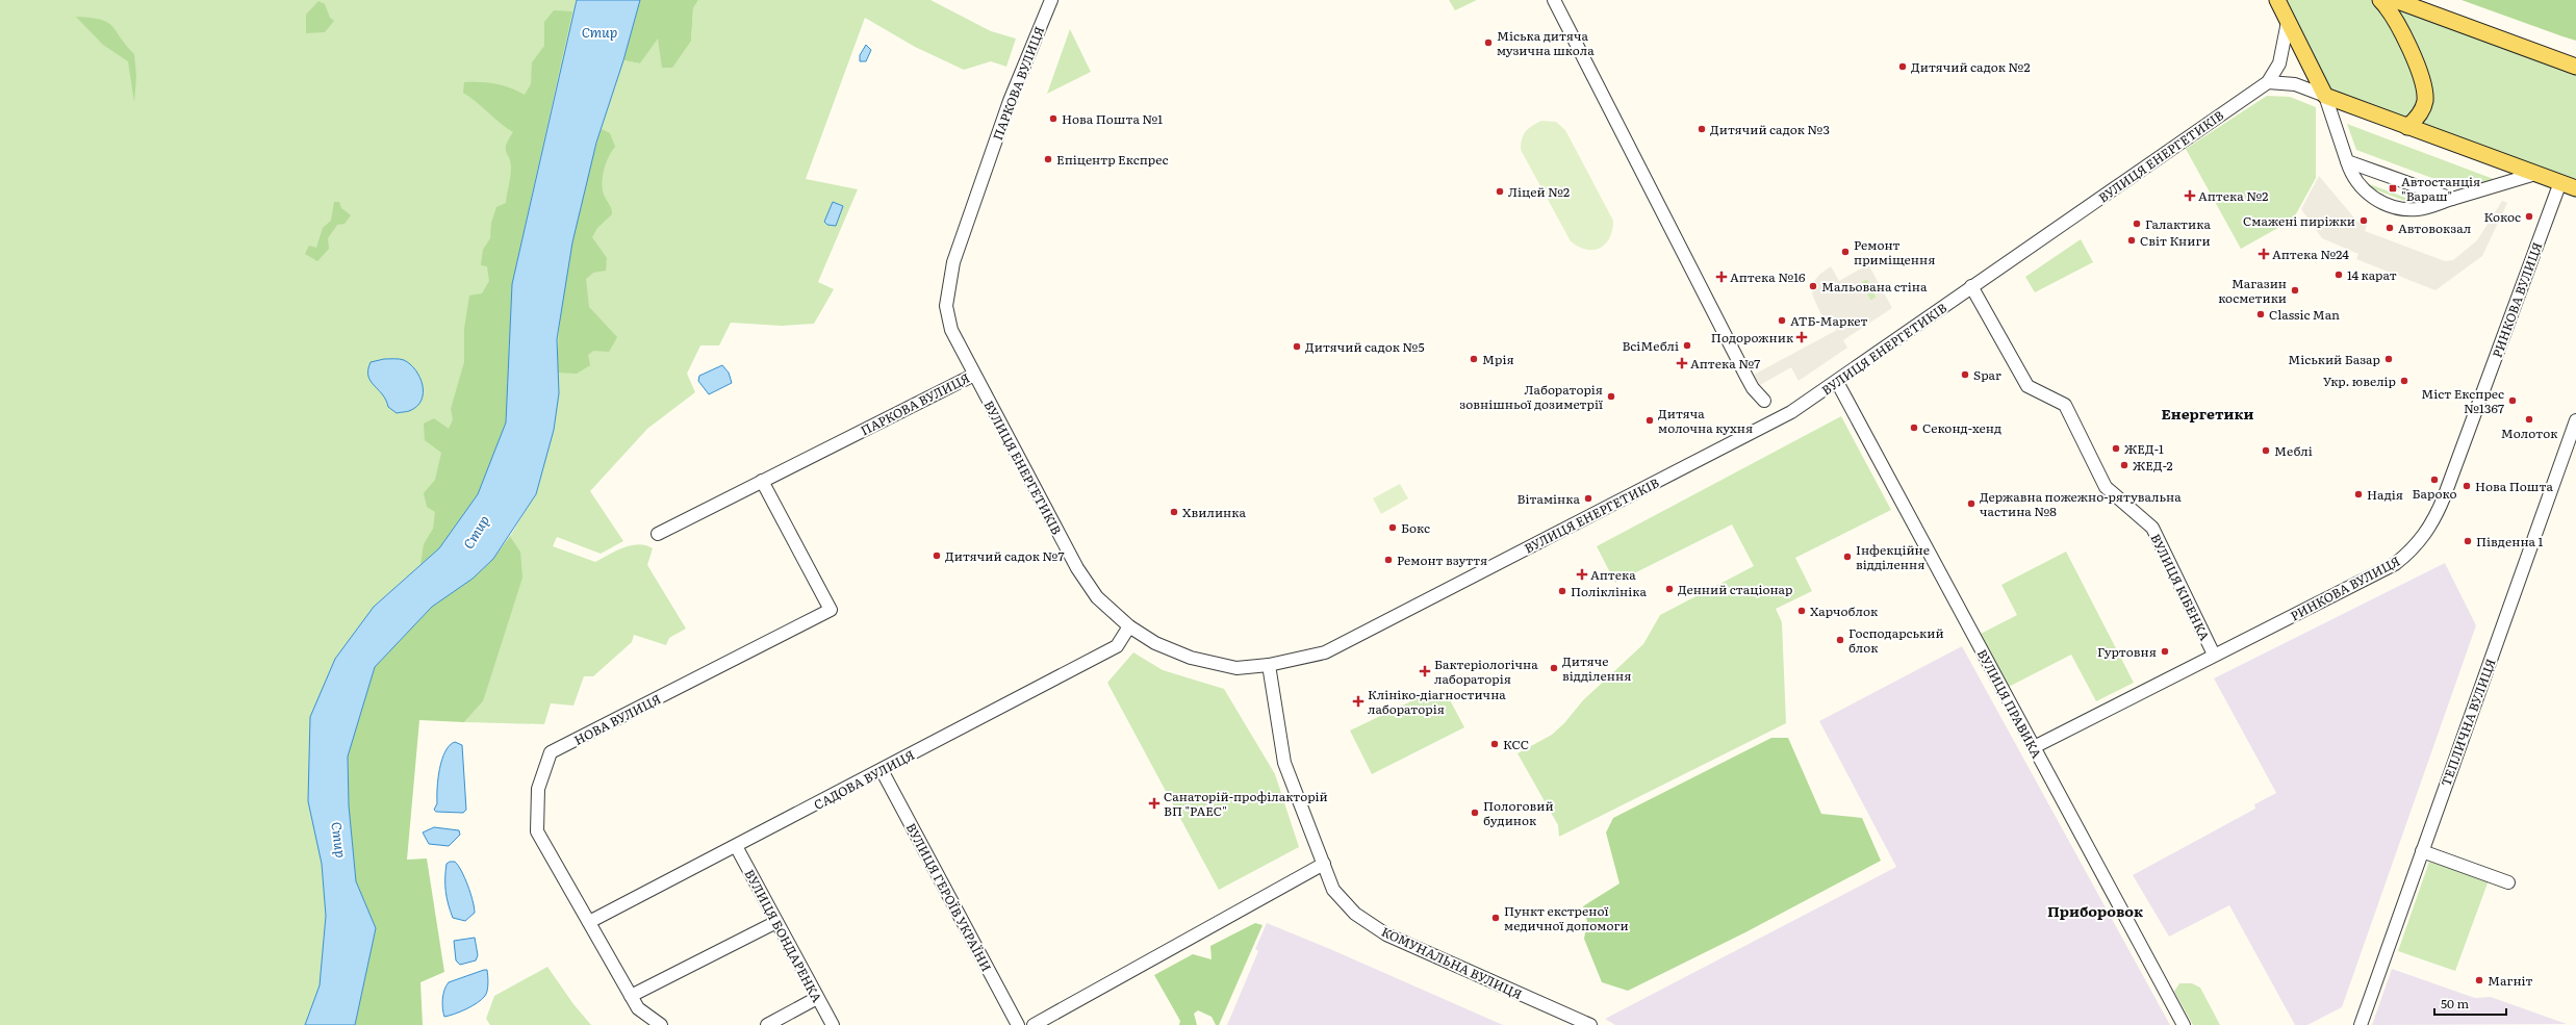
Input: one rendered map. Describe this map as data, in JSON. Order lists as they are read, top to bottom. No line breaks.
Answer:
{"streets":{"street":["ПАРКОВА ВУЛИЦЯ","ВУЛИЦЯ ЕНЕРГЕТИКІВ","РИНКОВА ВУЛИЦЯ","ВУЛИЦЯ КІБЕНКА","ВУЛИЦЯ ПРАВИКА","НОВА ВУЛИЦЯ","ТЕПЛИЧНА ВУЛИЦЯ","САДОВА ВУЛИЦЯ","ВУЛИЦЯ ГЕРОЇВ УКРАЇНИ","ВУЛИЦЯ БОНДАРЕНКА","КОМУНАЛЬНА ВУЛИЦЯ"]},"crossings":[["ПАРКОВА ВУЛИЦЯ","ВУЛИЦЯ ЕНЕРГЕТИКІВ"],["ПАРКОВА ВУЛИЦЯ","НОВА ВУЛИЦЯ"],["ВУЛИЦЯ ЕНЕРГЕТИКІВ","ВУЛИЦЯ КІБЕНКА"],["ВУЛИЦЯ ЕНЕРГЕТИКІВ","ВУЛИЦЯ ПРАВИКА"],["ВУЛИЦЯ ЕНЕРГЕТИКІВ","САДОВА ВУЛИЦЯ"],["ВУЛИЦЯ ЕНЕРГЕТИКІВ","КОМУНАЛЬНА ВУЛИЦЯ"],["РИНКОВА ВУЛИЦЯ","ВУЛИЦЯ КІБЕНКА"],["РИНКОВА ВУЛИЦЯ","ВУЛИЦЯ ПРАВИКА"],["НОВА ВУЛИЦЯ","САДОВА ВУЛИЦЯ"],["САДОВА ВУЛИЦЯ","ВУЛИЦЯ ГЕРОЇВ УКРАЇНИ"],["САДОВА ВУЛИЦЯ","ВУЛИЦЯ БОНДАРЕНКА"]],"districts":["Енергетики","Приборовок"],"water":["Стир"],"places":{"other":["Міська дитяча музична школа","Дитячий садок №2","Нова Пошта №1","Дитячий садок №3","Епіцентр Експрес","Ліцей №2","Кокос","Смажені пиріжки","Галактика","Автовокзал","Світ Книги","Ремонт приміщення","14 карат","Мальована стіна","Магазин косметики","Classic Man","АТБ-Маркет","ВсіМеблі","Дитячий садок №5","Мрія","Міський Базар","Spar","Укр. ювелір","Лабораторія зовнішньої дозиметрії","Міст Експрес №1367","Молоток","Дитяча молочна кухня","Секонд-хенд","ЖЕД-1","Меблі","ЖЕД-2","Бароко","Нова Пошта","Надія","Вітамінка","Державна пожежно-рятувальна частина №8","Хвилинка","Бокс","Південна 1","Дитячий садок №7","Інфекційне відділення","Ремонт взуття","Денний стаціонар","Поліклініка","Харчоблок","Господарський блок","Гуртовня","Дитяче відділення","КСС","Пологовий будинок","Пункт екстреної медичної допомоги","Магніт"],"transit":["Автостанція \"Вараш\""],"health":["Аптека №2","Аптека №24","Аптека №16","Подорожник","Аптека №7","Аптека","Бактеріологічна лабораторія","Клініко-діагностична лабораторія","Санаторій-профілакторій ВП \"РАЕС\""]},"scale_bar":"50 m"}
